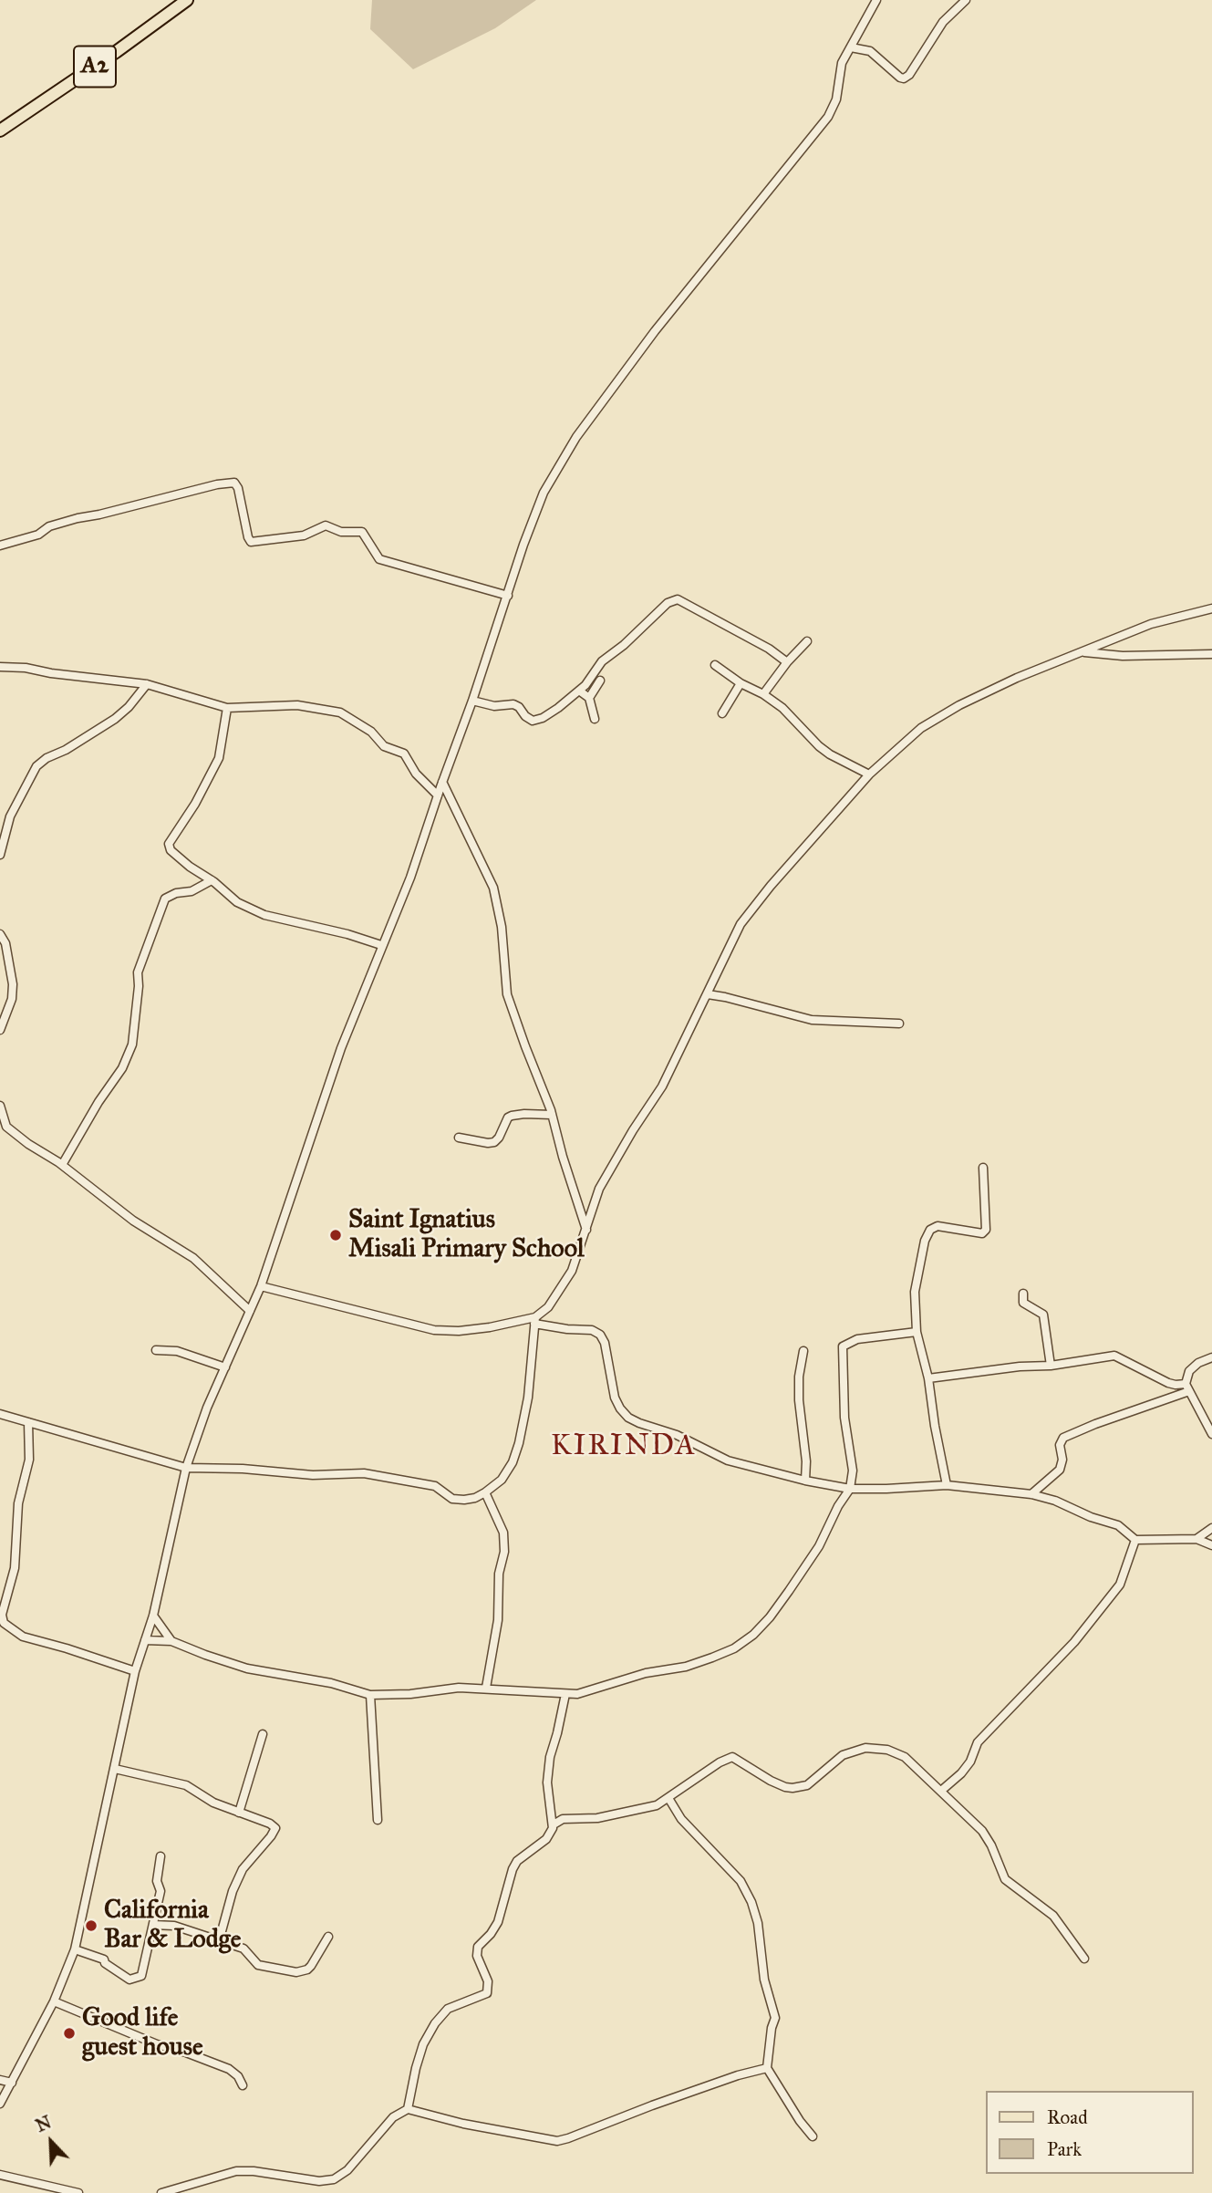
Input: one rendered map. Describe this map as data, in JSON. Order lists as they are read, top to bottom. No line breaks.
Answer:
{"streets":{"main road":["A2"]},"districts":["KIRINDA"],"places":["Saint Ignatius Misali Primary School","California Bar & Lodge","Good life guest house"],"legend":["Road","Park"],"north":"top left"}
